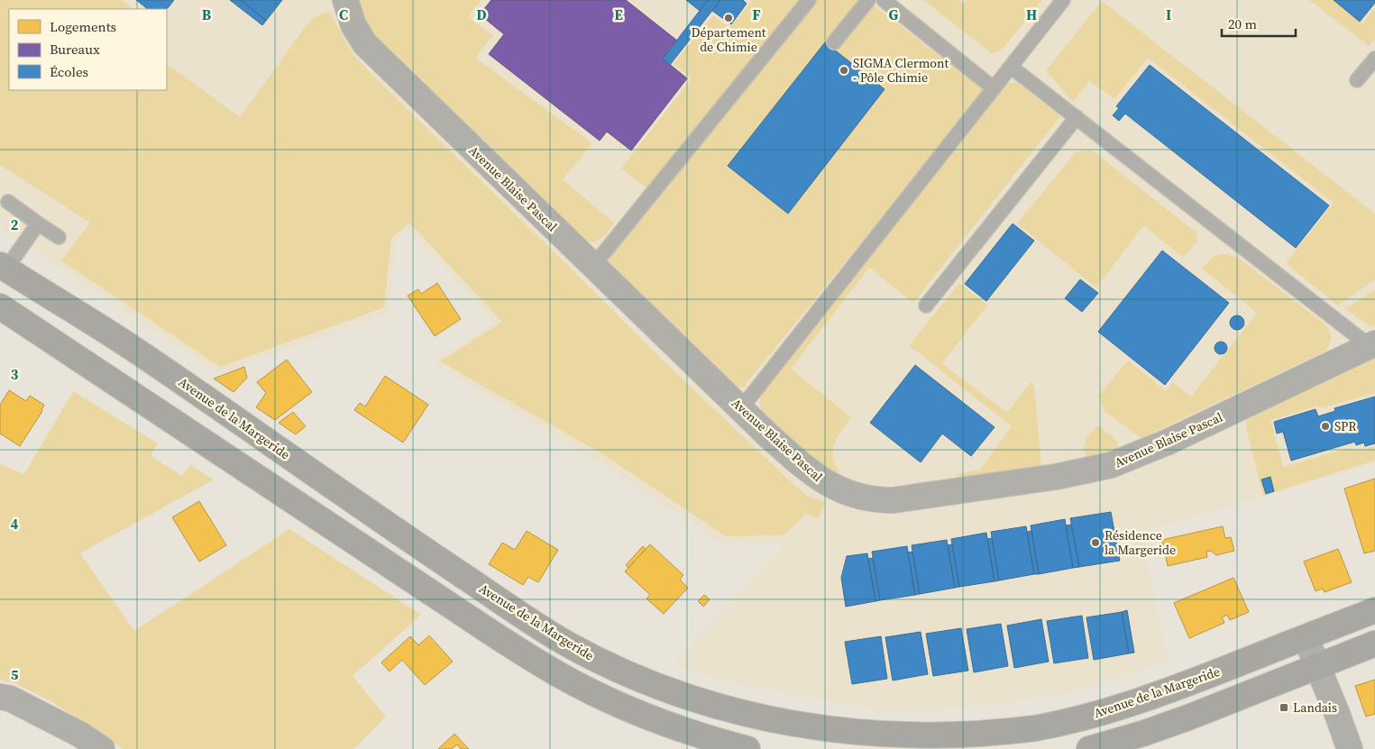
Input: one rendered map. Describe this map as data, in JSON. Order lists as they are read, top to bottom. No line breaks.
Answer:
{"streets":{"main road":["Avenue de la Margeride"],"street":["Avenue Blaise Pascal"]},"places":{"other":["Département de Chimie","SIGMA Clermont - Pôle Chimie","SPR","Résidence la Margeride"],"transit":["Landais"]},"legend":["Logements","Bureaux","Écoles"],"scale_bar":"20 m","grid":{"columns":["B","C","D","E","F","G","H","I"],"rows":["2","3","4","5"]}}
